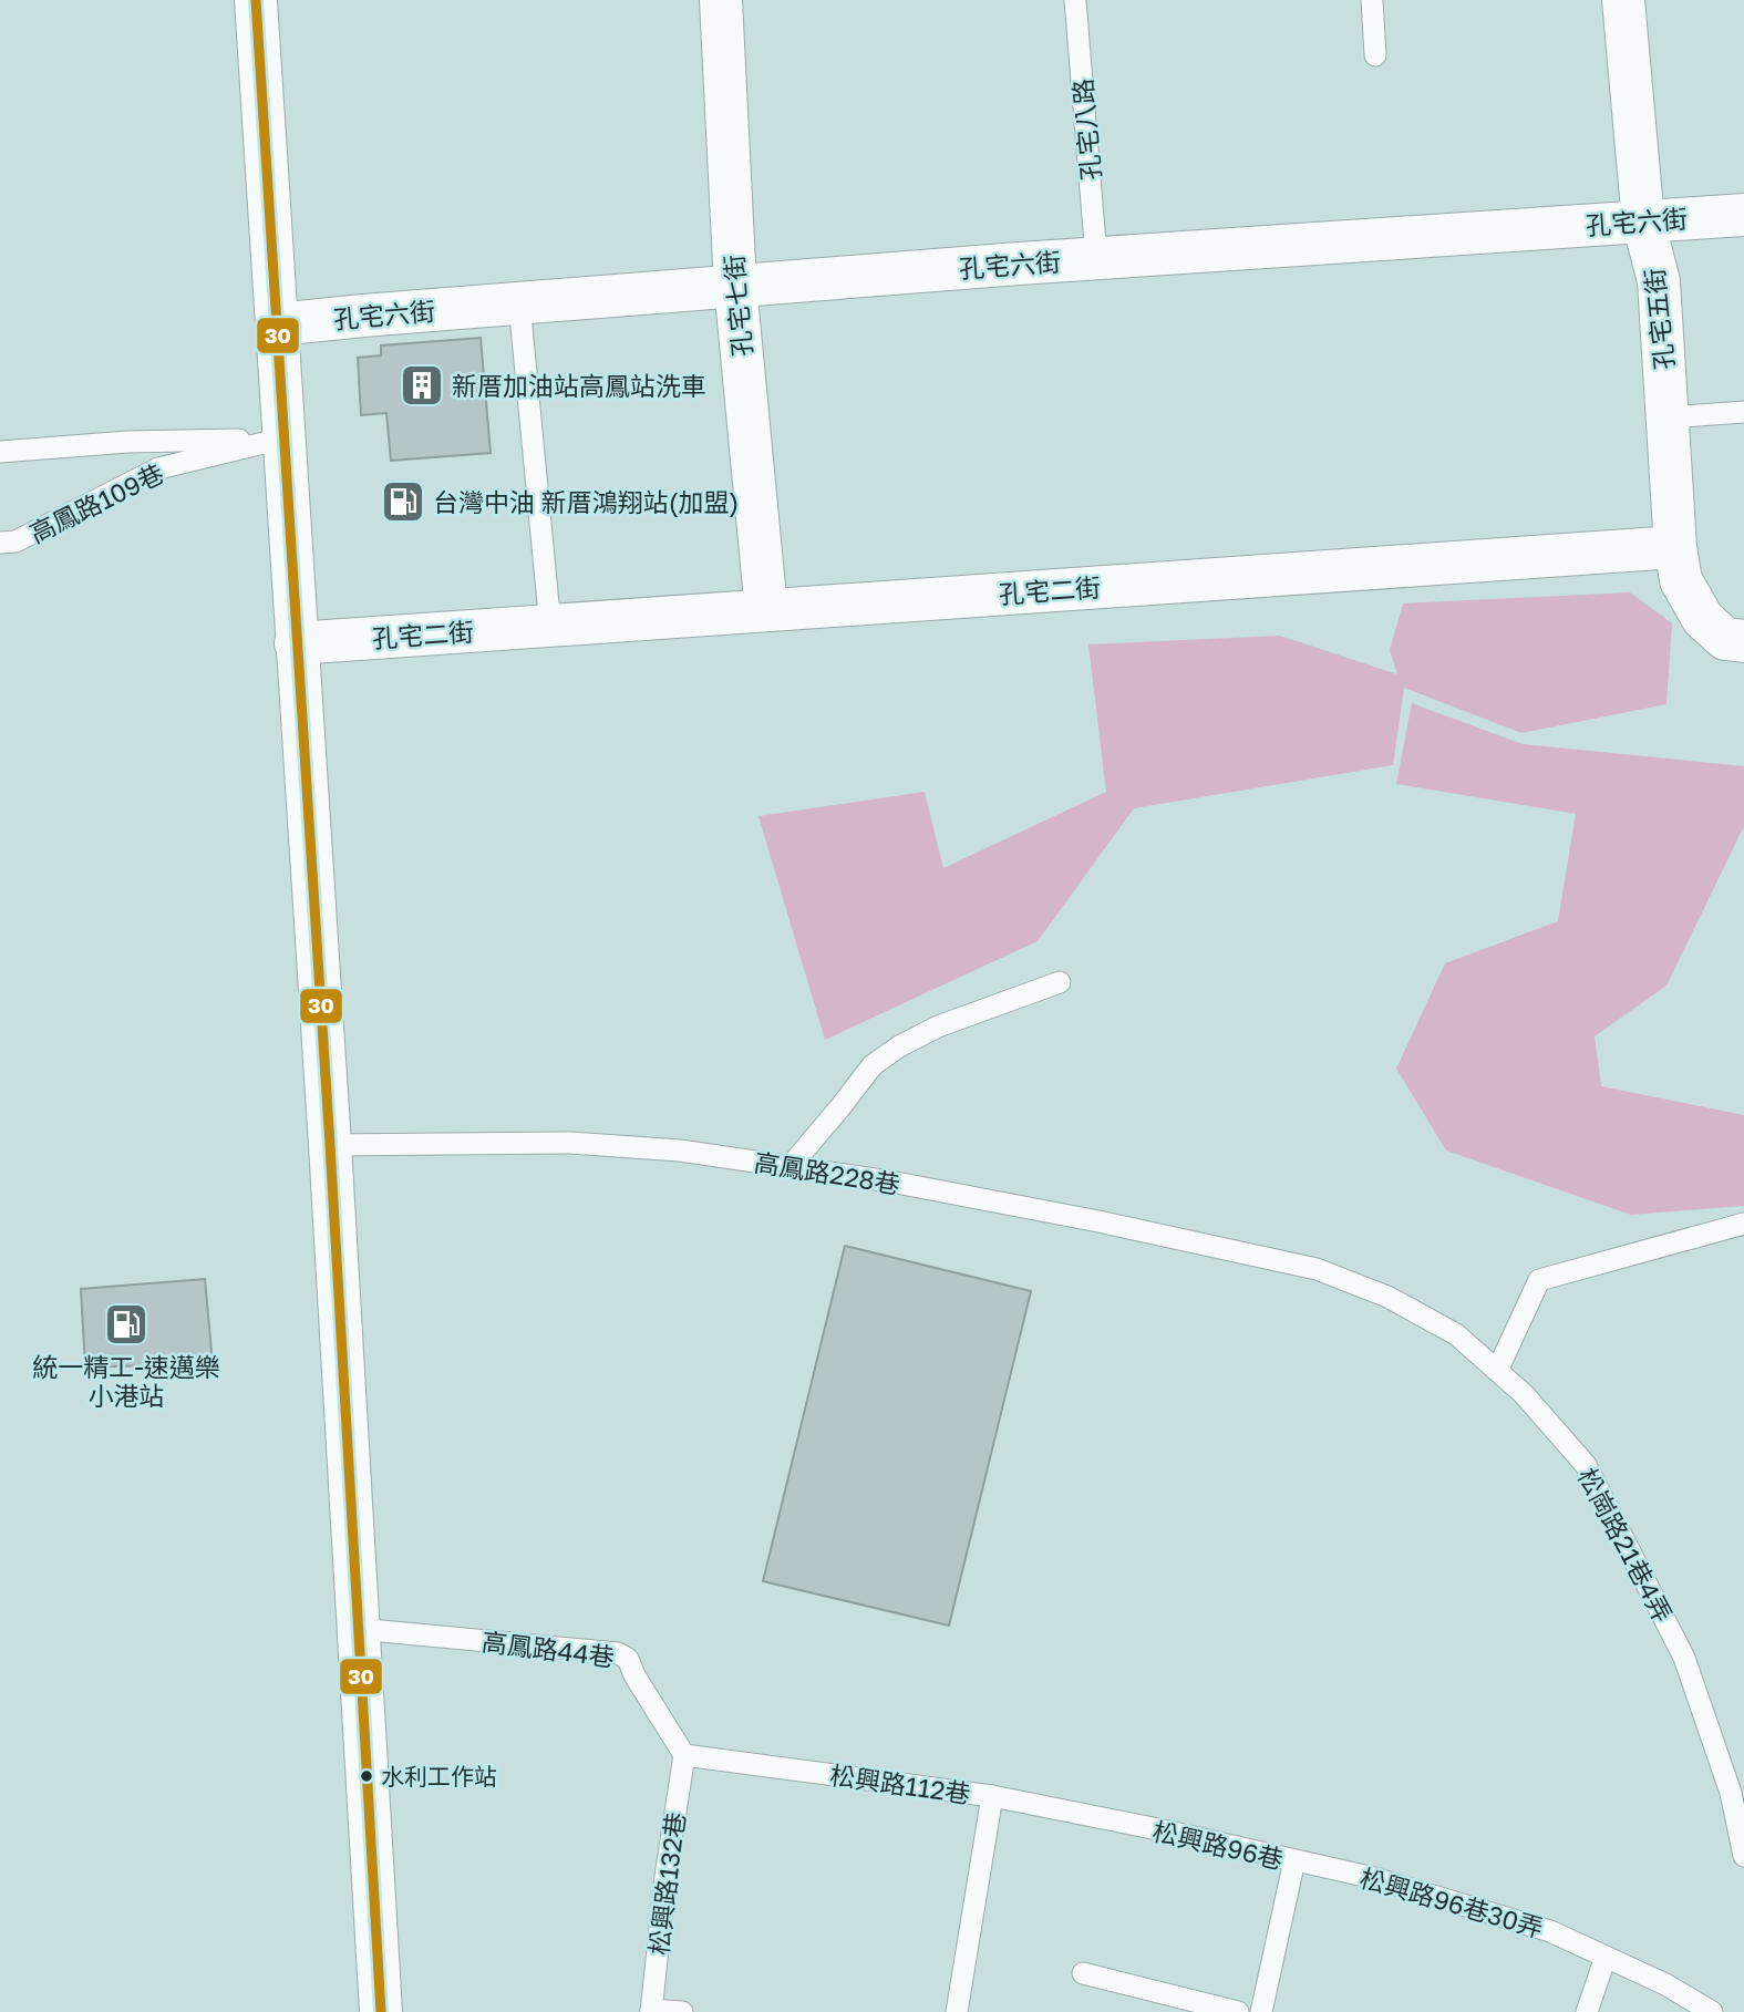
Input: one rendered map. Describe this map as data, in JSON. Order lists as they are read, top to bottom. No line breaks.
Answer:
{"streets":{"street":["孔宅六街","孔宅七街","孔宅五街","孔宅二街"],"lane":["孔宅八路","高鳳路109巷","高鳳路228巷","松崗路21巷4弄","高鳳路44巷","松興路112巷","松興路96巷","松興路132巷","松興路96巷30弄"]},"crossings":[["孔宅八路","孔宅六街"],["孔宅六街","孔宅七街"],["孔宅六街","孔宅五街"],["孔宅七街","孔宅二街"],["孔宅五街","孔宅二街"],["高鳳路228巷","松崗路21巷4弄"],["高鳳路44巷","松興路112巷"],["高鳳路44巷","松興路132巷"],["松興路112巷","松興路96巷"],["松興路112巷","松興路132巷"],["松興路96巷","松興路96巷30弄"]],"places":{"building":["新厝加油站高鳳站洗車"],"fuel station":["台灣中油 新厝鴻翔站(加盟)","統一精工-速邁樂 小港站"],"other":["水利工作站"]},"lines":["transit line 30"]}
